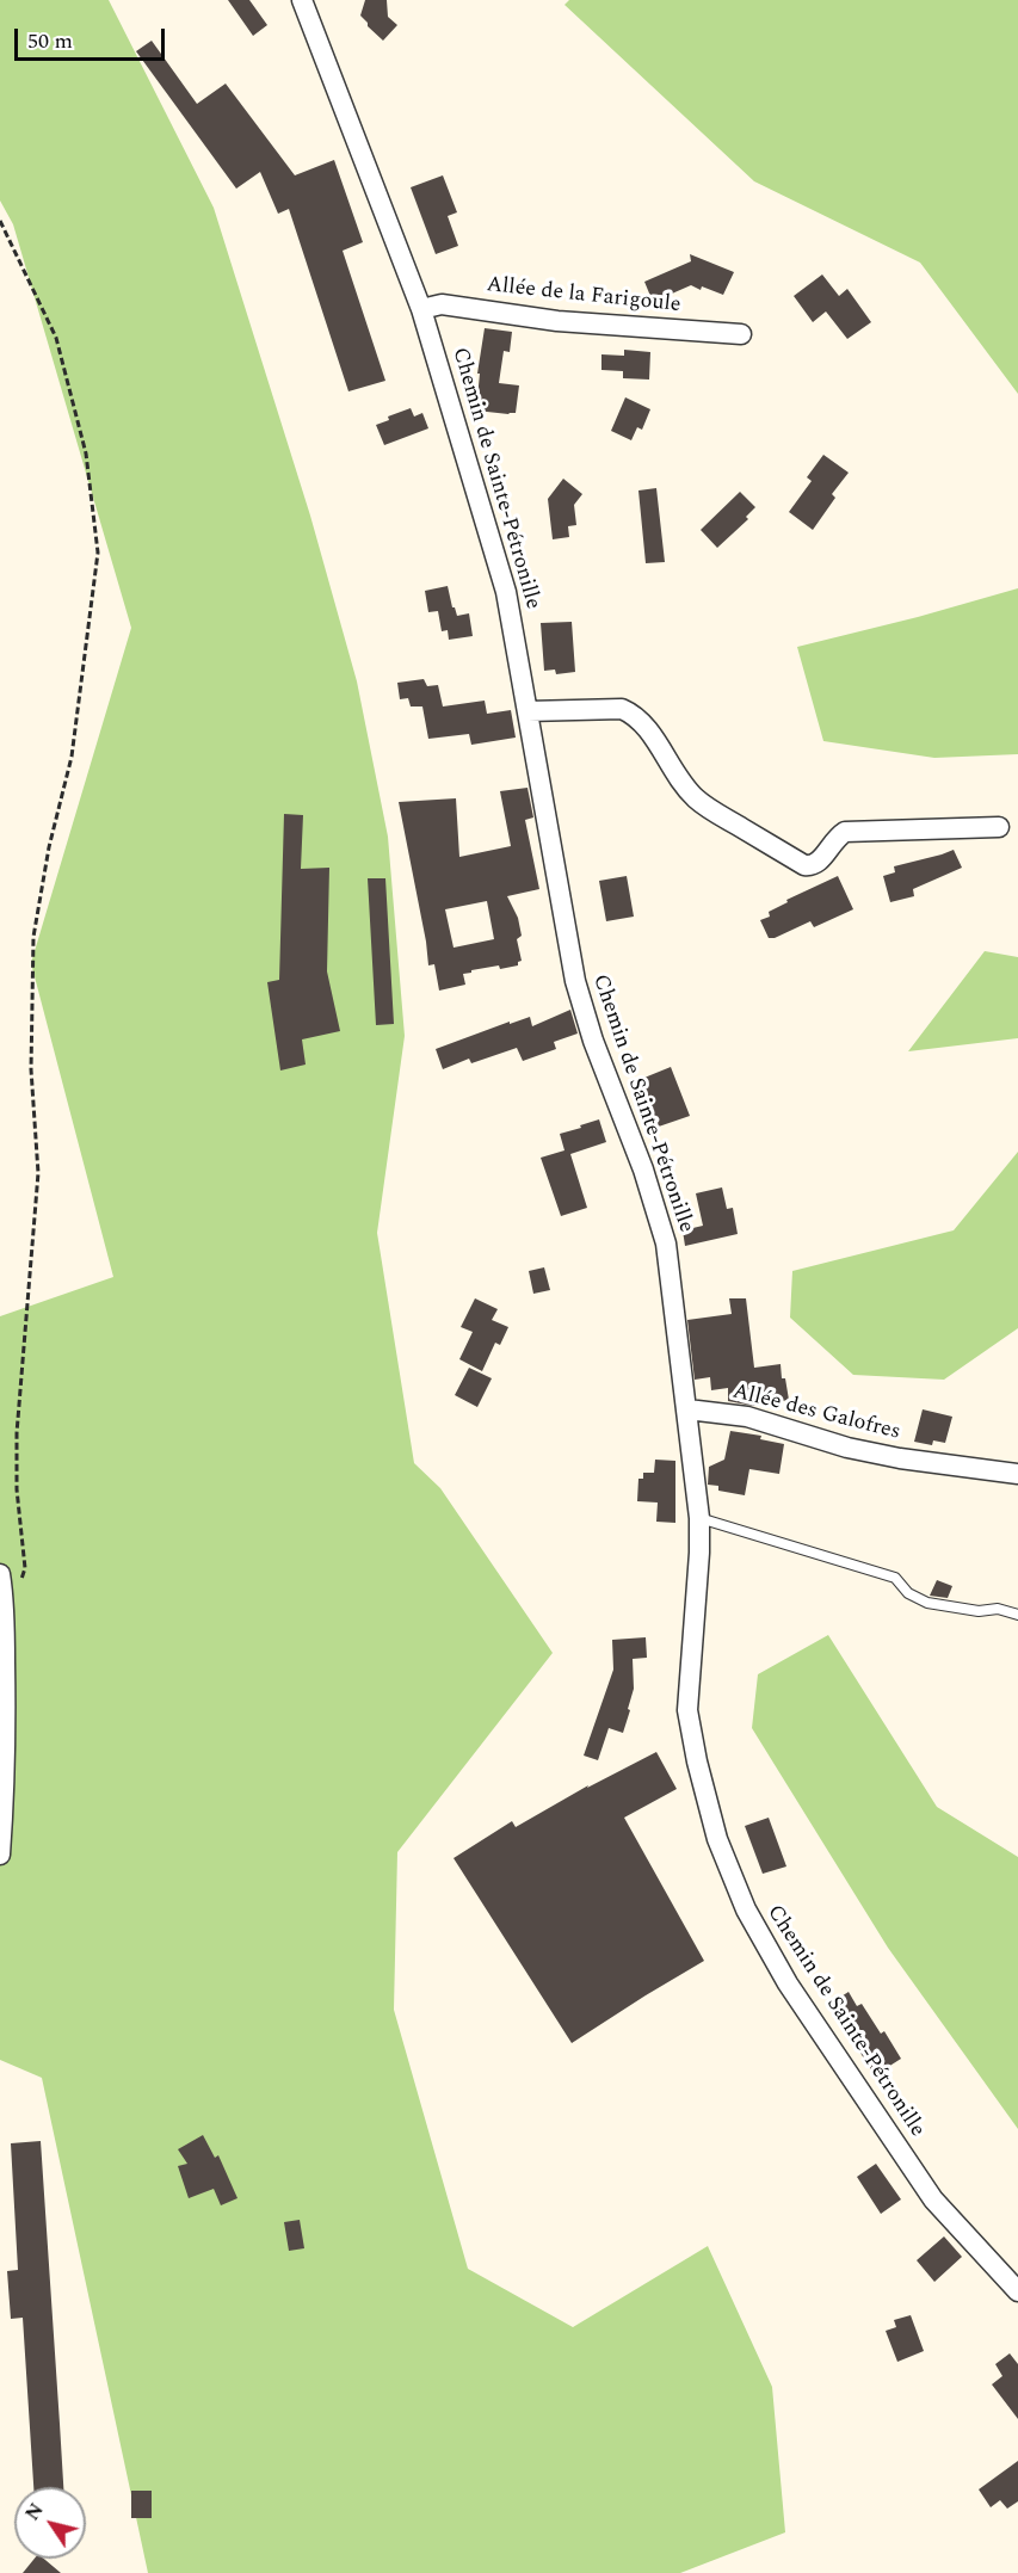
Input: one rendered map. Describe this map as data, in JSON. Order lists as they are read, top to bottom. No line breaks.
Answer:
{"streets":{"street":["Allée de la Farigoule","Chemin de Sainte-Pétronille","Allée des Galofres"]},"crossings":[["Allée de la Farigoule","Chemin de Sainte-Pétronille"],["Chemin de Sainte-Pétronille","Allée des Galofres"]],"scale_bar":"50 m","north":"top left"}
